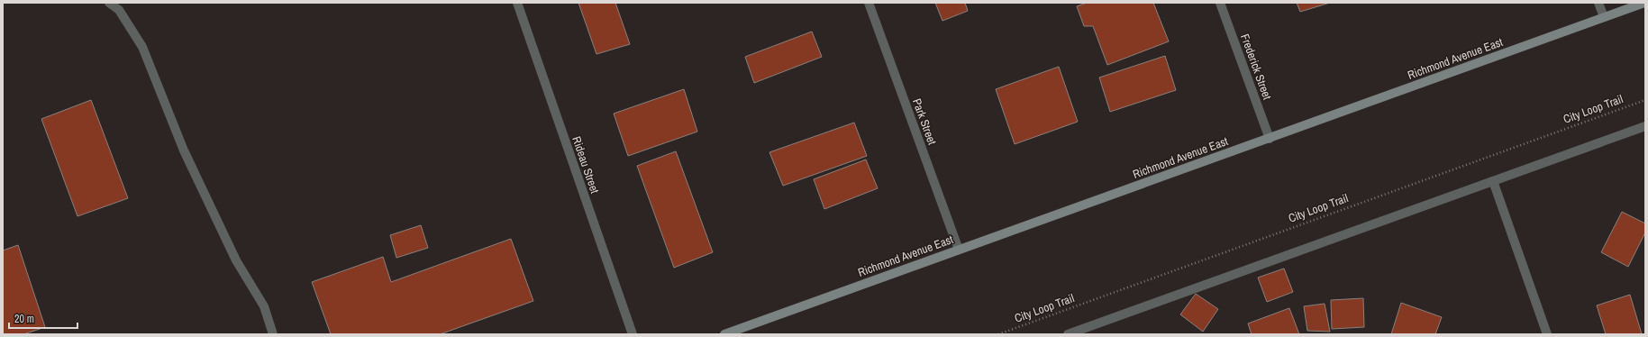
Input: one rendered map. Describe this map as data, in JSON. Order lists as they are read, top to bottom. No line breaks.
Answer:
{"streets":{"main road":["Richmond Avenue East"],"street":["Frederick Street","Park Street","Rideau Street"],"path":["City Loop Trail"]},"crossings":[["Richmond Avenue East","Frederick Street"],["Richmond Avenue East","Park Street"]],"scale_bar":"20 m"}
